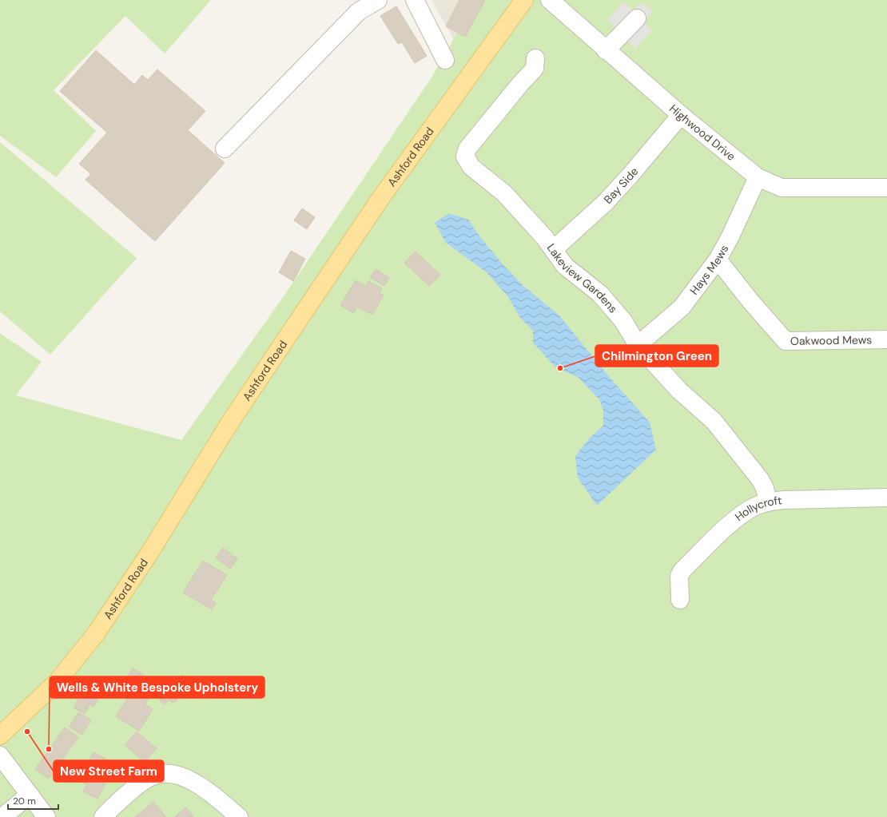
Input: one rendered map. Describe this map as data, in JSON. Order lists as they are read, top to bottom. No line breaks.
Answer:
{"streets":{"main road":["Ashford Road"],"street":["Highwood Drive","Bay Side","Hays Mews","Lakeview Gardens","Oakwood Mews","Hollycroft"]},"crossings":[["Highwood Drive","Bay Side"],["Highwood Drive","Hays Mews"],["Bay Side","Lakeview Gardens"],["Hays Mews","Lakeview Gardens"],["Hays Mews","Oakwood Mews"],["Lakeview Gardens","Hollycroft"]],"places":["Chilmington Green","New Street Farm","Wells & White Bespoke Upholstery"],"scale_bar":"20 m"}
